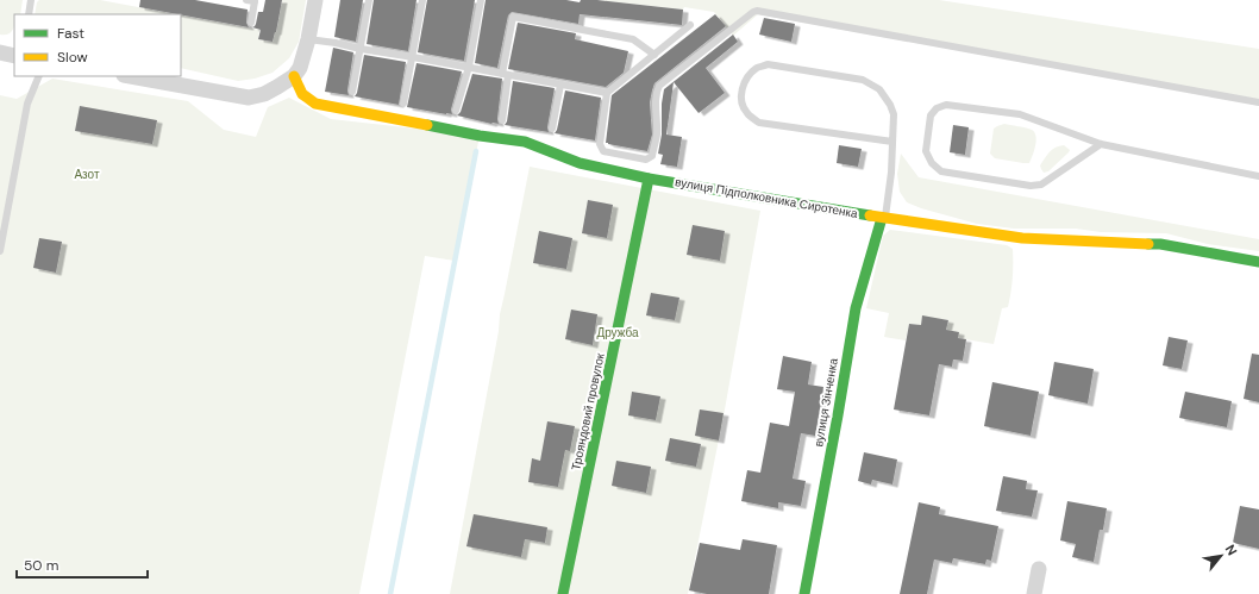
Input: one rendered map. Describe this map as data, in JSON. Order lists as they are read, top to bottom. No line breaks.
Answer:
{"streets":{"street":["вулиця Підполковника Сиротенка","вулиця Зінченка","Трояндовий провулок"]},"crossings":[["вулиця Підполковника Сиротенка","вулиця Зінченка"],["вулиця Підполковника Сиротенка","Трояндовий провулок"]],"parks":["Азот","Дружба"],"legend":["Fast","Slow"],"scale_bar":"50 m","north":"top right"}
